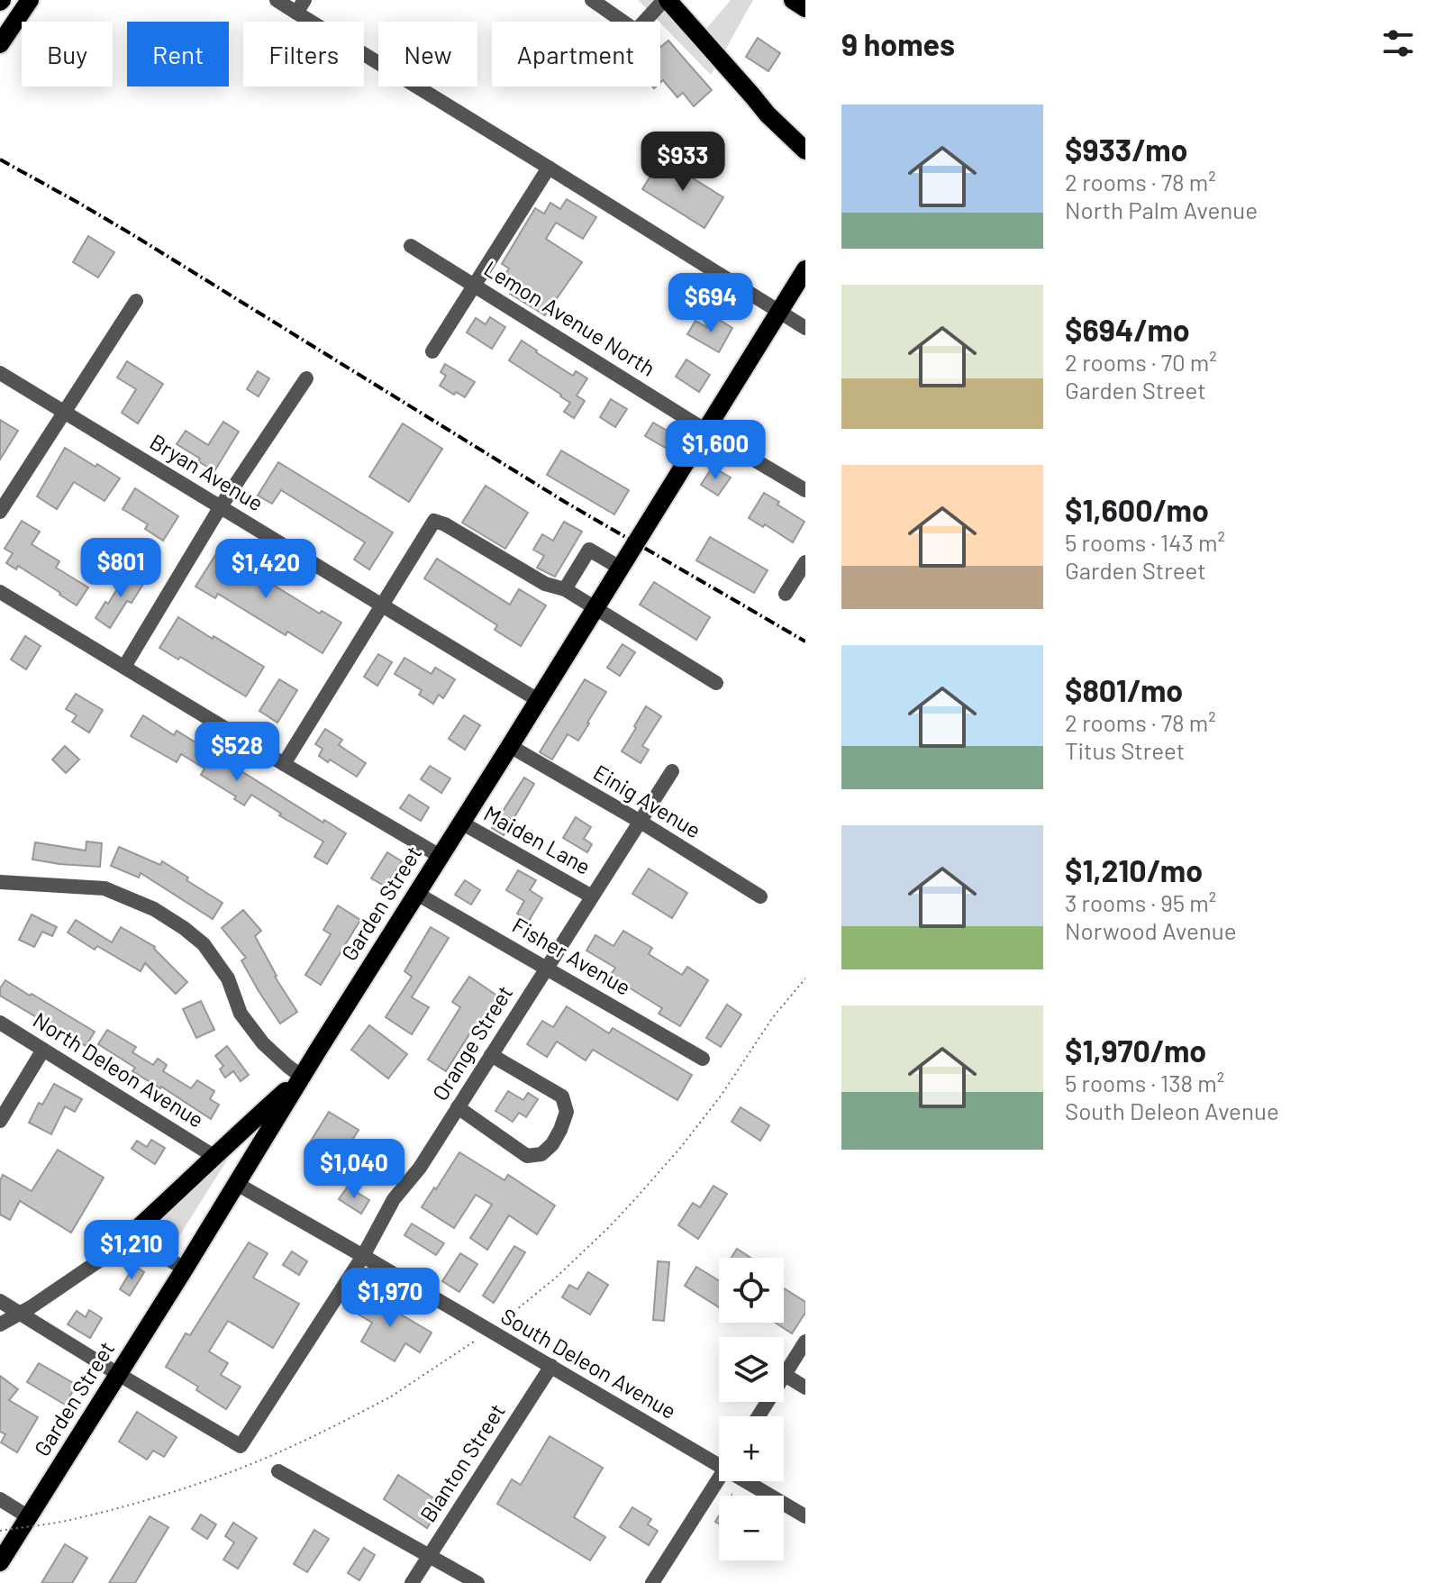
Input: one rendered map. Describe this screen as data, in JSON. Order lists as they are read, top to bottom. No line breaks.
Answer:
{"streets":{"main road":["Garden Street"],"street":["Lemon Avenue North","Bryan Avenue","Einig Avenue","Maiden Lane","Fisher Avenue","Orange Street","North Deleon Avenue","South Deleon Avenue","Blanton Street"]},"crossings":[["Lemon Avenue North","Garden Street"],["Bryan Avenue","Garden Street"],["Einig Avenue","Garden Street"],["Einig Avenue","Orange Street"],["Maiden Lane","Garden Street"],["Maiden Lane","Orange Street"],["Garden Street","Fisher Avenue"],["Garden Street","Orange Street"],["Garden Street","South Deleon Avenue"],["Fisher Avenue","Orange Street"],["Orange Street","South Deleon Avenue"],["South Deleon Avenue","Blanton Street"]],"page":{"heading":"9 homes","chip":["Buy","Rent","Filters","New","Apartment"],"list":[{"name":"$933/mo","note":"2 rooms · 78 m² · North Palm Avenue"},{"name":"$694/mo","note":"2 rooms · 70 m² · Garden Street"},{"name":"$1,600/mo","note":"5 rooms · 143 m² · Garden Street"},{"name":"$801/mo","note":"2 rooms · 78 m² · Titus Street"},{"name":"$1,210/mo","note":"3 rooms · 95 m² · Norwood Avenue"},{"name":"$1,970/mo","note":"5 rooms · 138 m² · South Deleon Avenue"}],"price":["$933","$694","$1,600","$801","$1,420","$528","$1,040","$1,210","$1,970"],"map_buttons":["+","−"]}}
